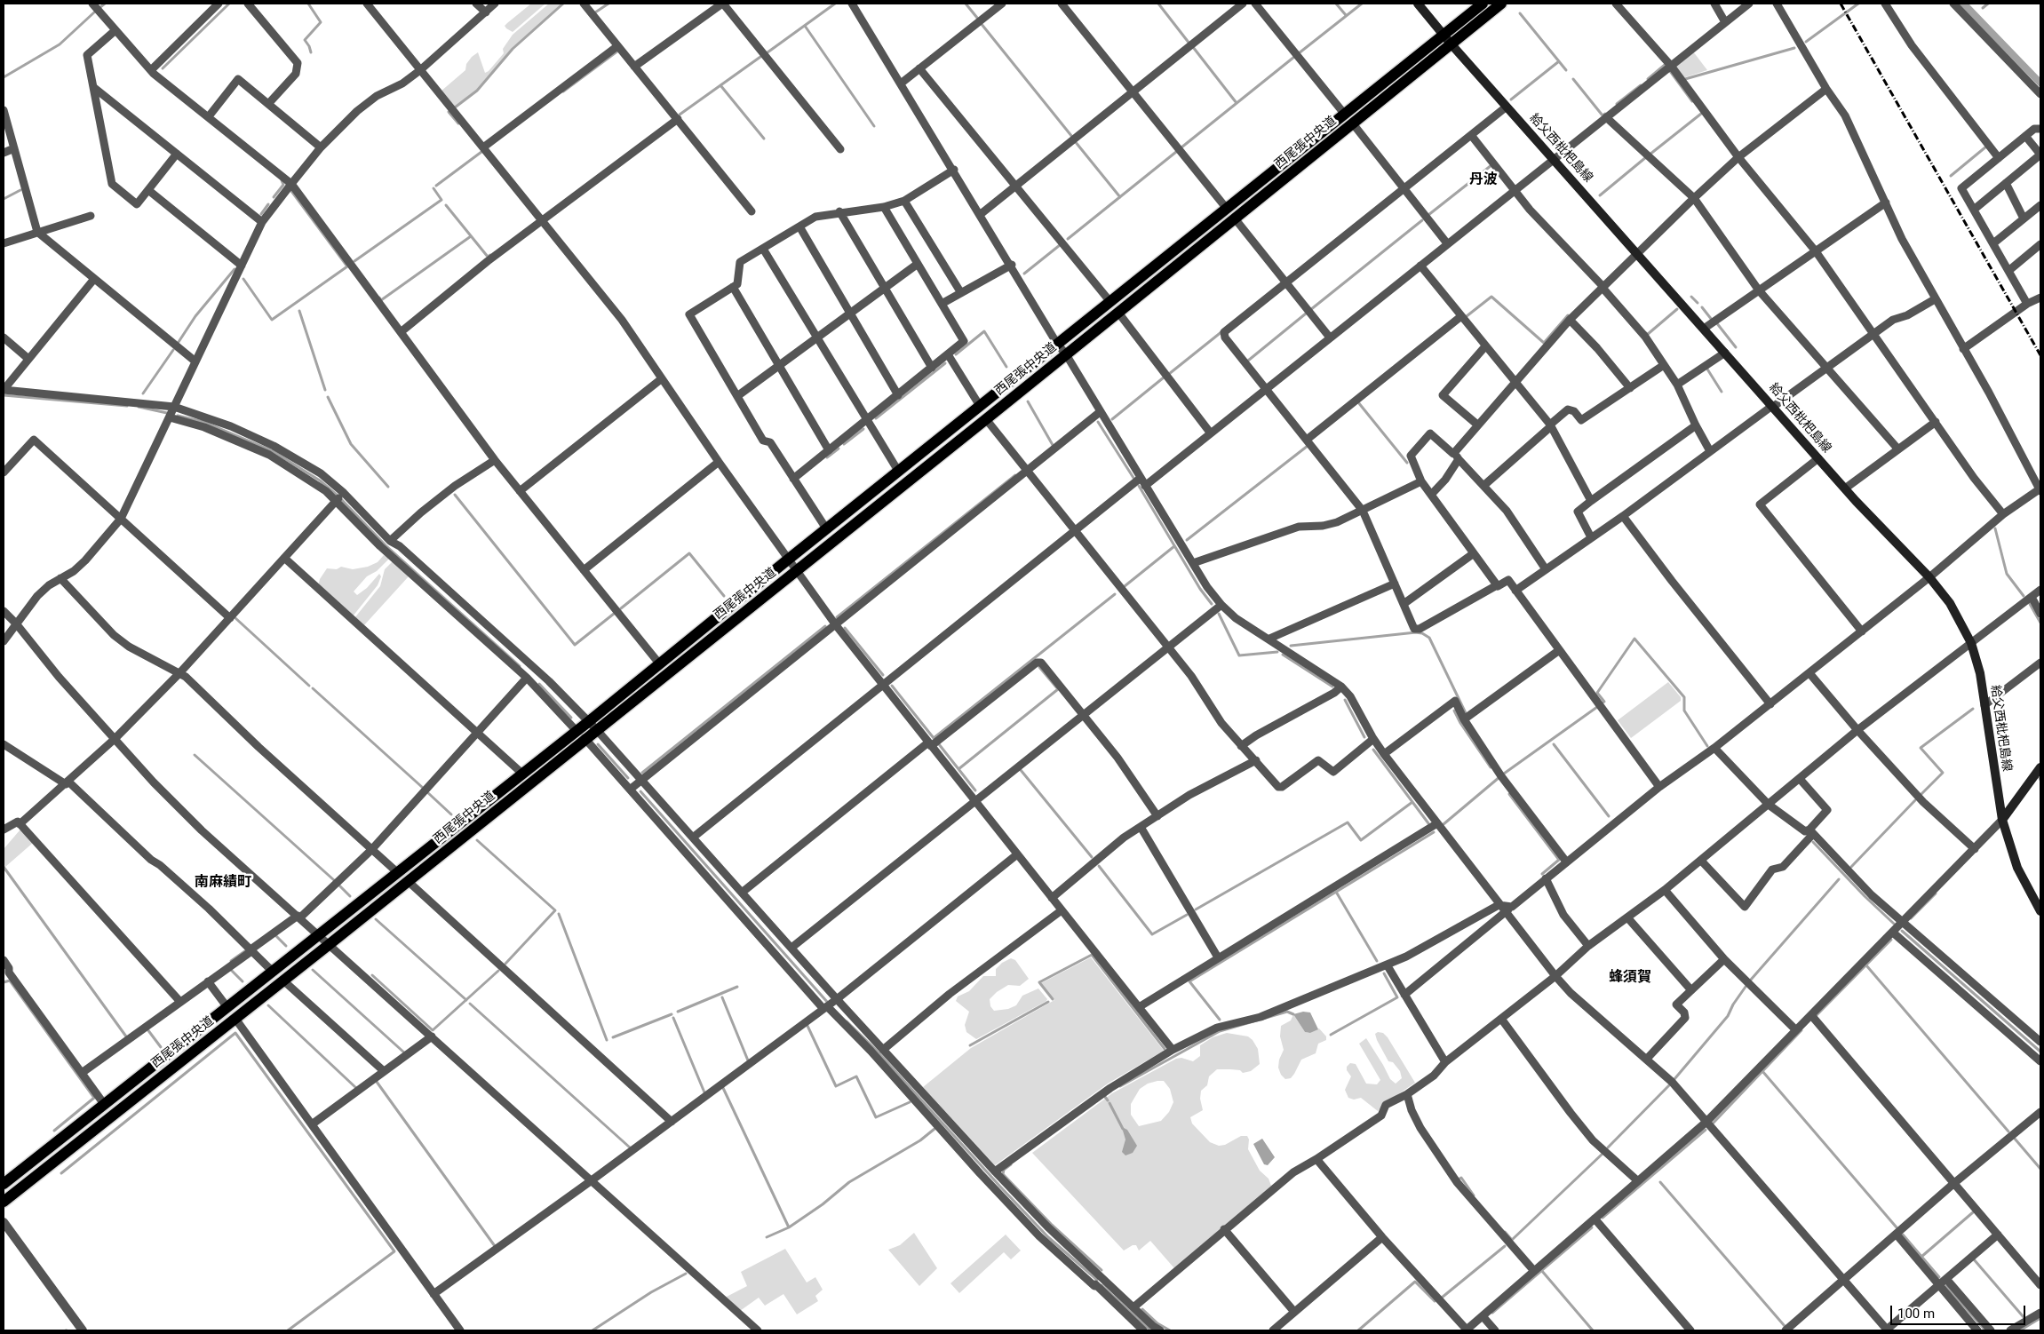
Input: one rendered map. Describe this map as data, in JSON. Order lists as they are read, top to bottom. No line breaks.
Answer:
{"streets":{"main road":["西尾張中央道","給父西枇杷島線"]},"crossings":[["西尾張中央道","給父西枇杷島線"]],"districts":["丹波","南麻績町","蜂須賀"],"scale_bar":"100 m"}
